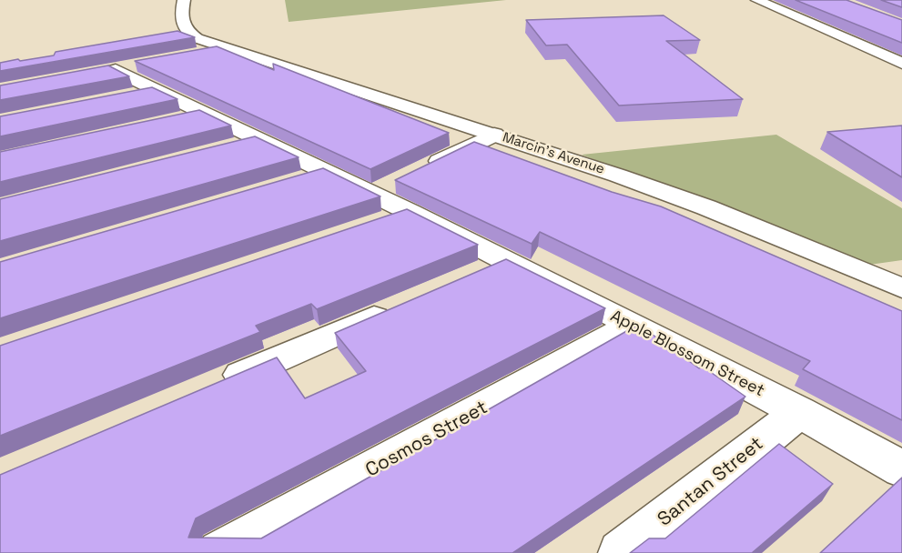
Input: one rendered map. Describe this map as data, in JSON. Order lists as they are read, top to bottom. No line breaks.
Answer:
{"streets":{"street":["Marcin's Avenue","Apple Blossom Street","Cosmos Street","Santan Street"]},"crossings":[["Apple Blossom Street","Cosmos Street"],["Apple Blossom Street","Santan Street"]]}
